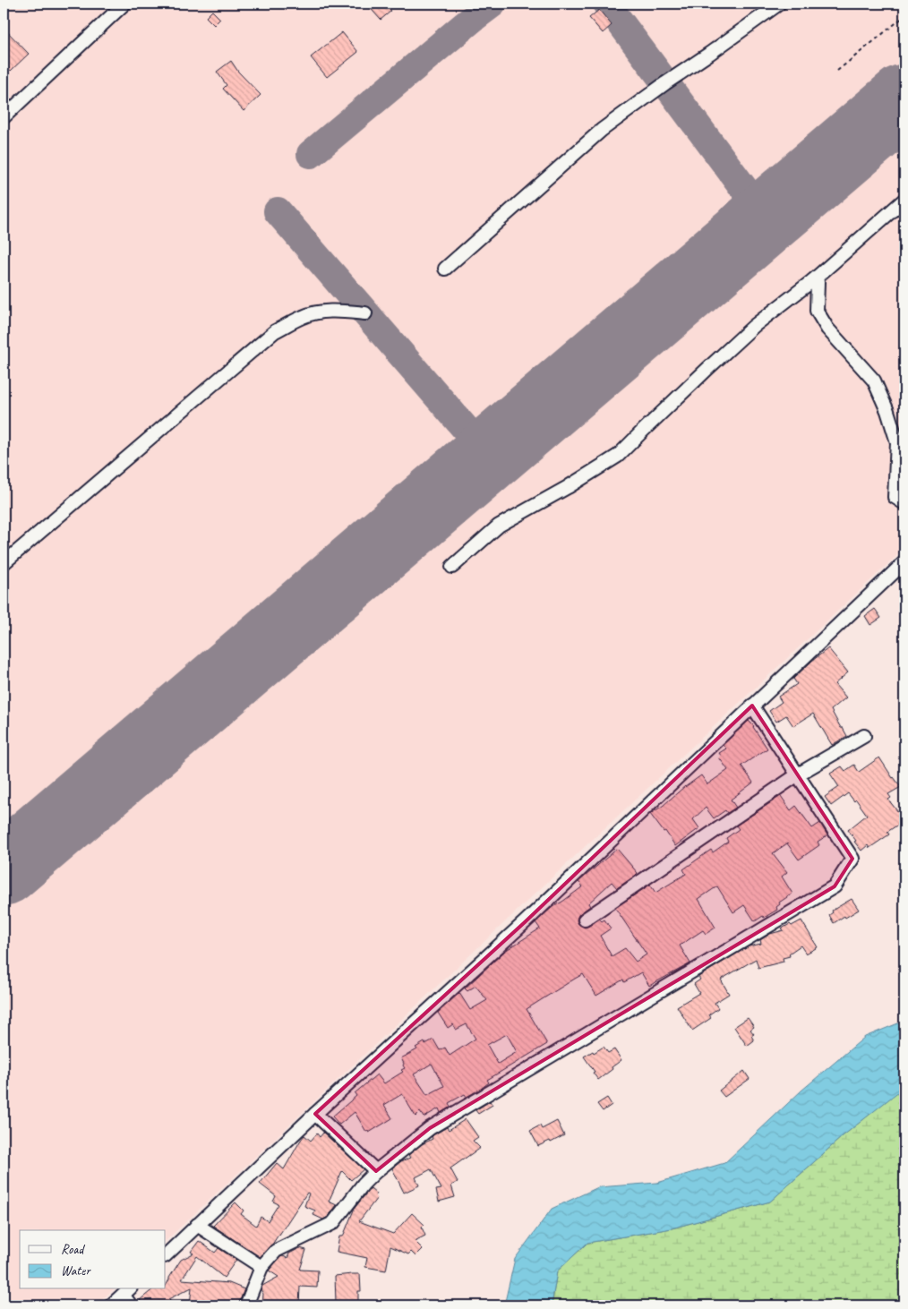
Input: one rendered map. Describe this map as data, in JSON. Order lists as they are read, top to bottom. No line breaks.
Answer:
{"legend":["Road","Water"]}
